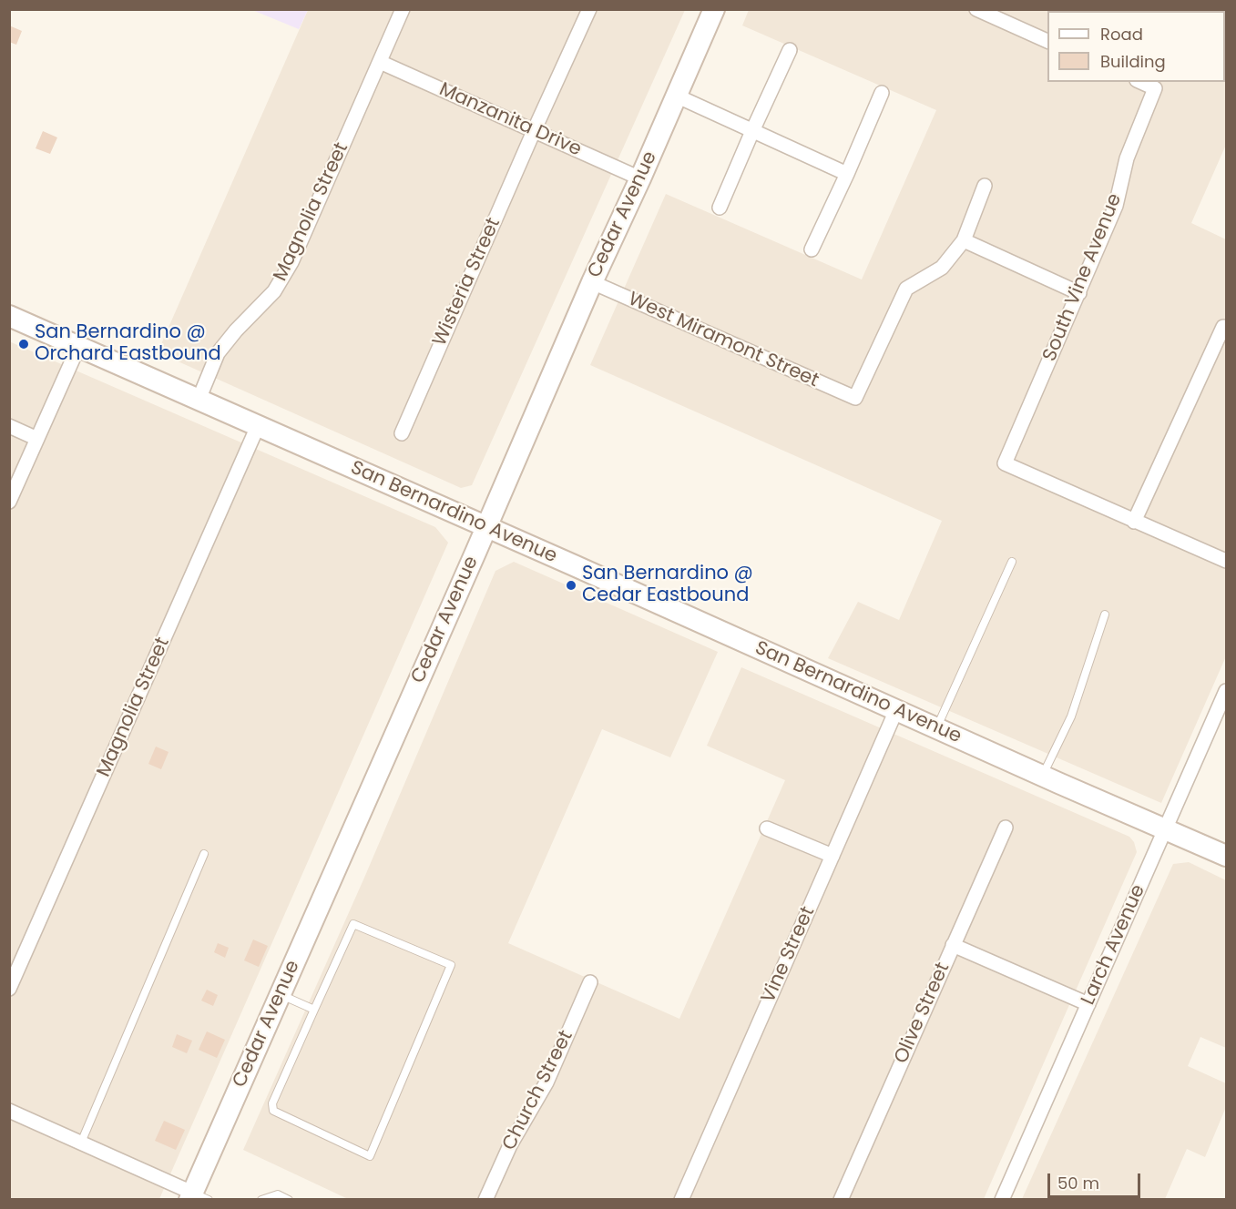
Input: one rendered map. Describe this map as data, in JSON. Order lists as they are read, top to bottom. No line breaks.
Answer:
{"streets":{"main road":["Cedar Avenue","San Bernardino Avenue"],"street":["Manzanita Drive","Magnolia Street","South Vine Avenue","Wisteria Street","West Miramont Street","Larch Avenue","Vine Street","Olive Street","Church Street"]},"crossings":[["Manzanita Drive","Magnolia Street"],["Manzanita Drive","Cedar Avenue"],["Manzanita Drive","Wisteria Street"],["Magnolia Street","San Bernardino Avenue"],["Cedar Avenue","West Miramont Street"],["Cedar Avenue","San Bernardino Avenue"],["San Bernardino Avenue","Larch Avenue"],["San Bernardino Avenue","Vine Street"]],"places":["San Bernardino @ Orchard Eastbound","San Bernardino @ Cedar Eastbound"],"legend":["Road","Building"],"scale_bar":"50 m"}
